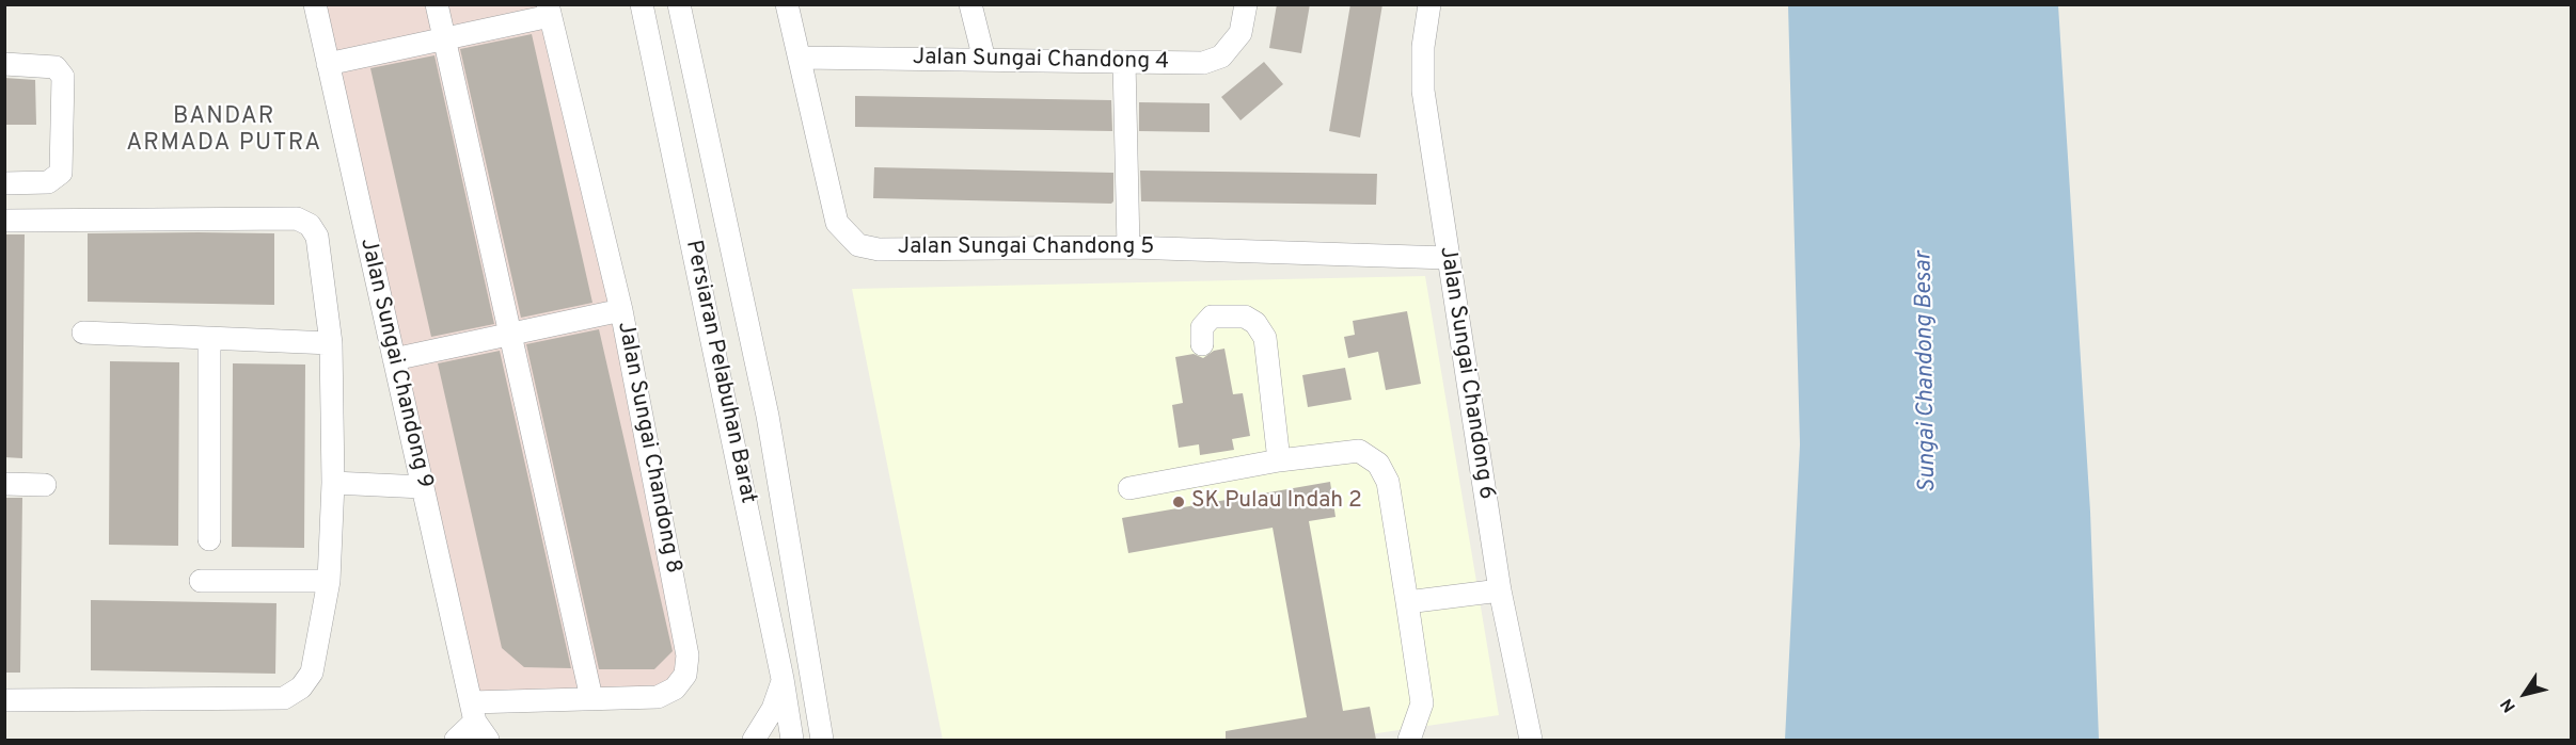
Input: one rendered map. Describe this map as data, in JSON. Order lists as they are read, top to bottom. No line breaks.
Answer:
{"streets":{"street":["Jalan Sungai Chandong 4","Jalan Sungai Chandong 5","Jalan Sungai Chandong 9","Persiaran Pelabuhan Barat","Jalan Sungai Chandong 6","Jalan Sungai Chandong 8"]},"crossings":[["Jalan Sungai Chandong 4","Jalan Sungai Chandong 5"],["Jalan Sungai Chandong 5","Jalan Sungai Chandong 6"],["Jalan Sungai Chandong 9","Jalan Sungai Chandong 8"]],"districts":["BANDAR ARMADA PUTRA"],"water":["Sungai Chandong Besar"],"places":["SK Pulau Indah 2"],"north":"bottom left"}
